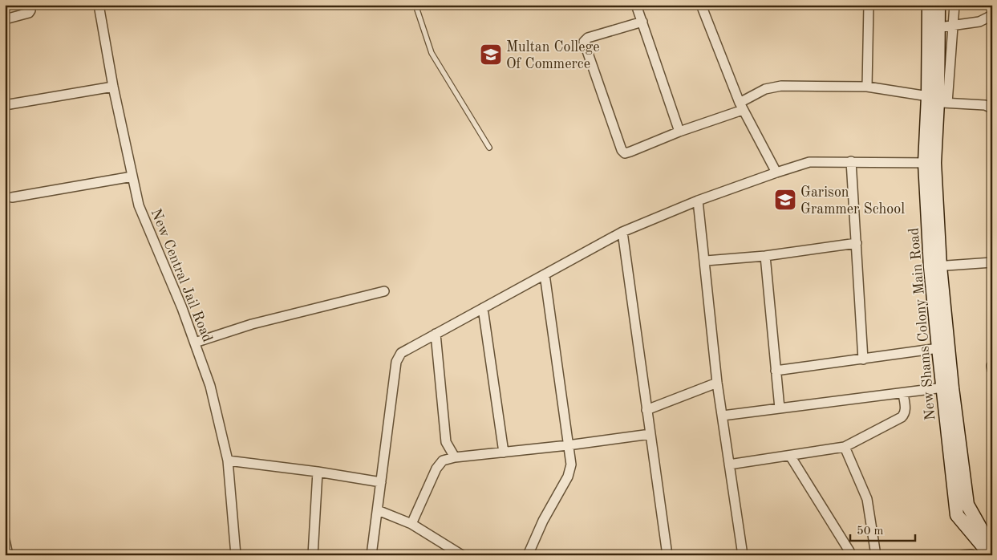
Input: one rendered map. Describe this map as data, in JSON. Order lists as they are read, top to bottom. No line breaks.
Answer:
{"streets":{"main road":["New Shams Colony Main Road"],"street":["New Central Jail Road"]},"places":{"school or university":["Multan College Of Commerce","Garison Grammer School"]},"scale_bar":"50 m"}
